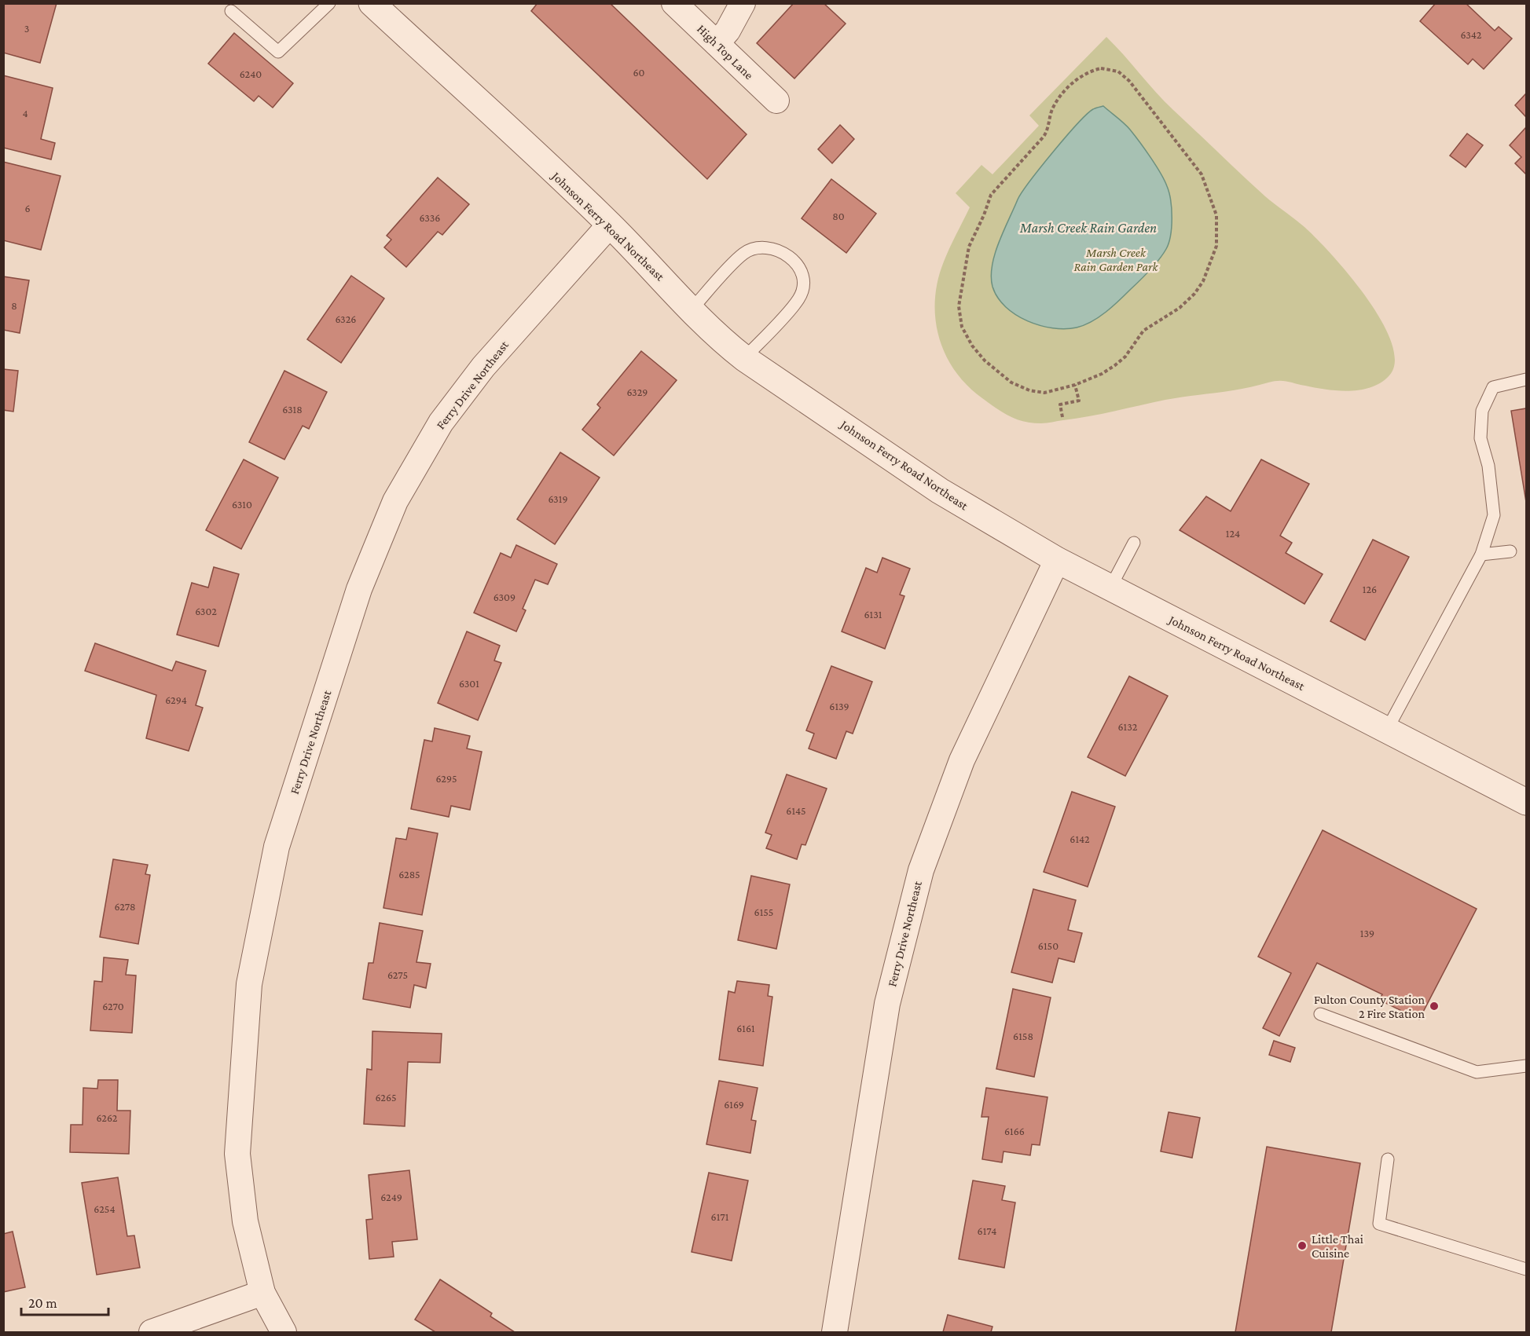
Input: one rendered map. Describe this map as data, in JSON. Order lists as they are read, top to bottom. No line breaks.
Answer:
{"streets":{"street":["High Top Lane","Johnson Ferry Road Northeast","Ferry Drive Northeast"]},"crossings":[["Johnson Ferry Road Northeast","Ferry Drive Northeast"]],"water":["Marsh Creek Rain Garden"],"parks":["Marsh Creek Rain Garden Park"],"places":["Fulton County Station 2 Fire Station","Little Thai Cuisine"],"house_numbers":["3","6342","60","6240","4","6","80","6336","8","6326","6329","6318","6319","6310","124","126","6309","6302","6131","6301","6294","6139","6132","6295","6145","6142","6285","6278","6155","139","6150","6275","6270","6161","6158","6265","6169","6262","6166","6249","6254","6171","6174"],"scale_bar":"20 m"}
